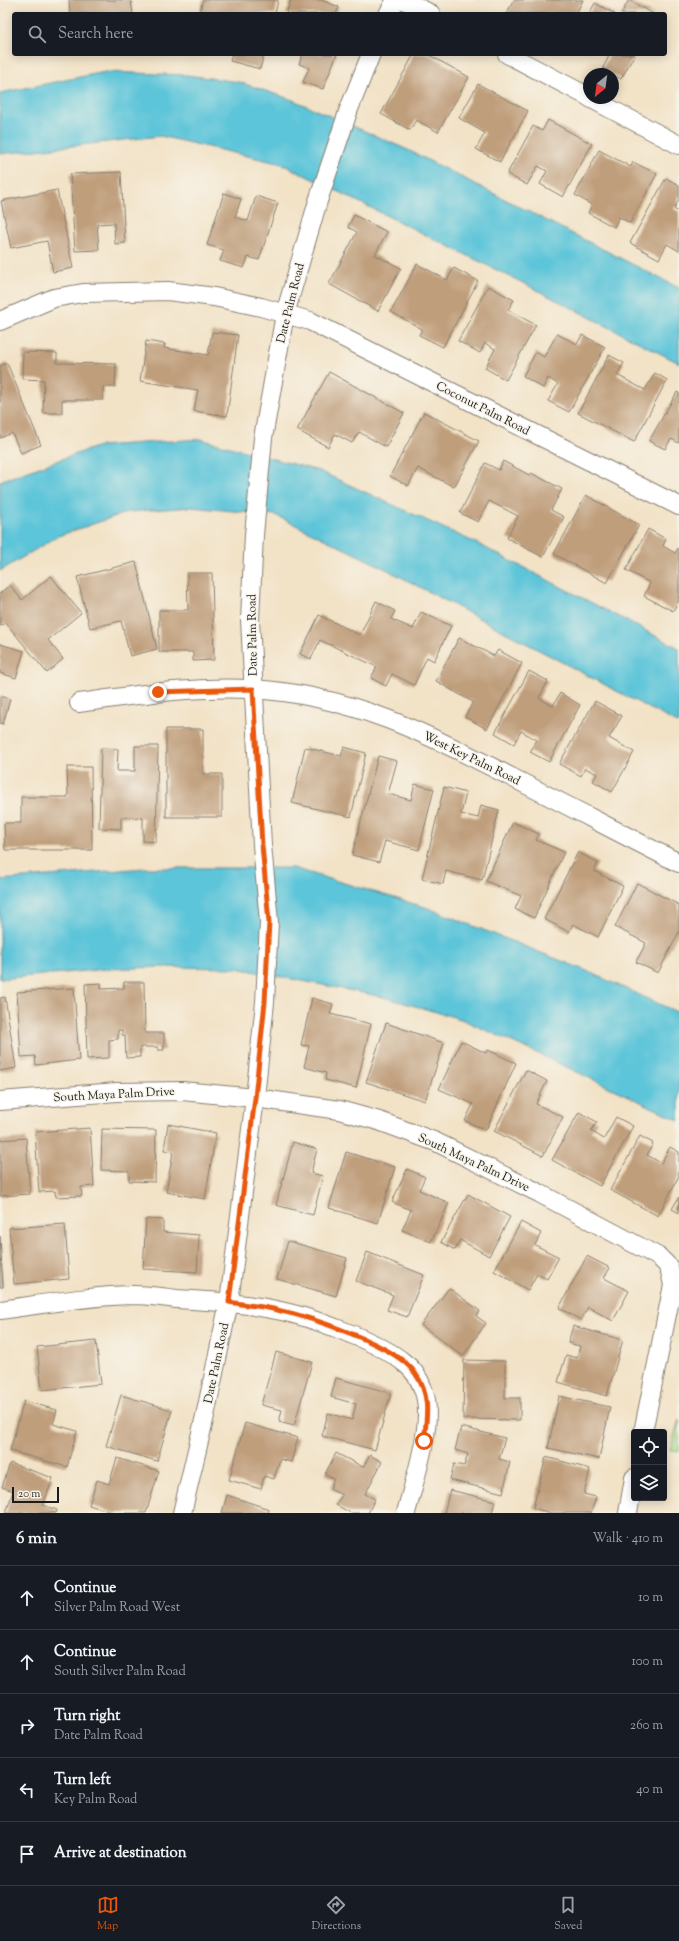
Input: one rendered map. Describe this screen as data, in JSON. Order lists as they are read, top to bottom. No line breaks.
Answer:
{"streets":{"street":["Date Palm Road","Coconut Palm Road","West Key Palm Road","South Maya Palm Drive"]},"crossings":[["Date Palm Road","Coconut Palm Road"],["Date Palm Road","West Key Palm Road"],["Date Palm Road","South Maya Palm Drive"]],"scale_bar":"20 m","north":"bottom left","page":{"search":"Search here","scale":"20 m","heading":["6 min","Walk · 410 m"],"list":[["Continue","Silver Palm Road West","10 m"],["Continue","South Silver Palm Road","100 m"],["Turn right","Date Palm Road","260 m"],["Turn left","Key Palm Road","40 m"],"Arrive at destination"],"nav":["Map","Directions","Saved"]}}
